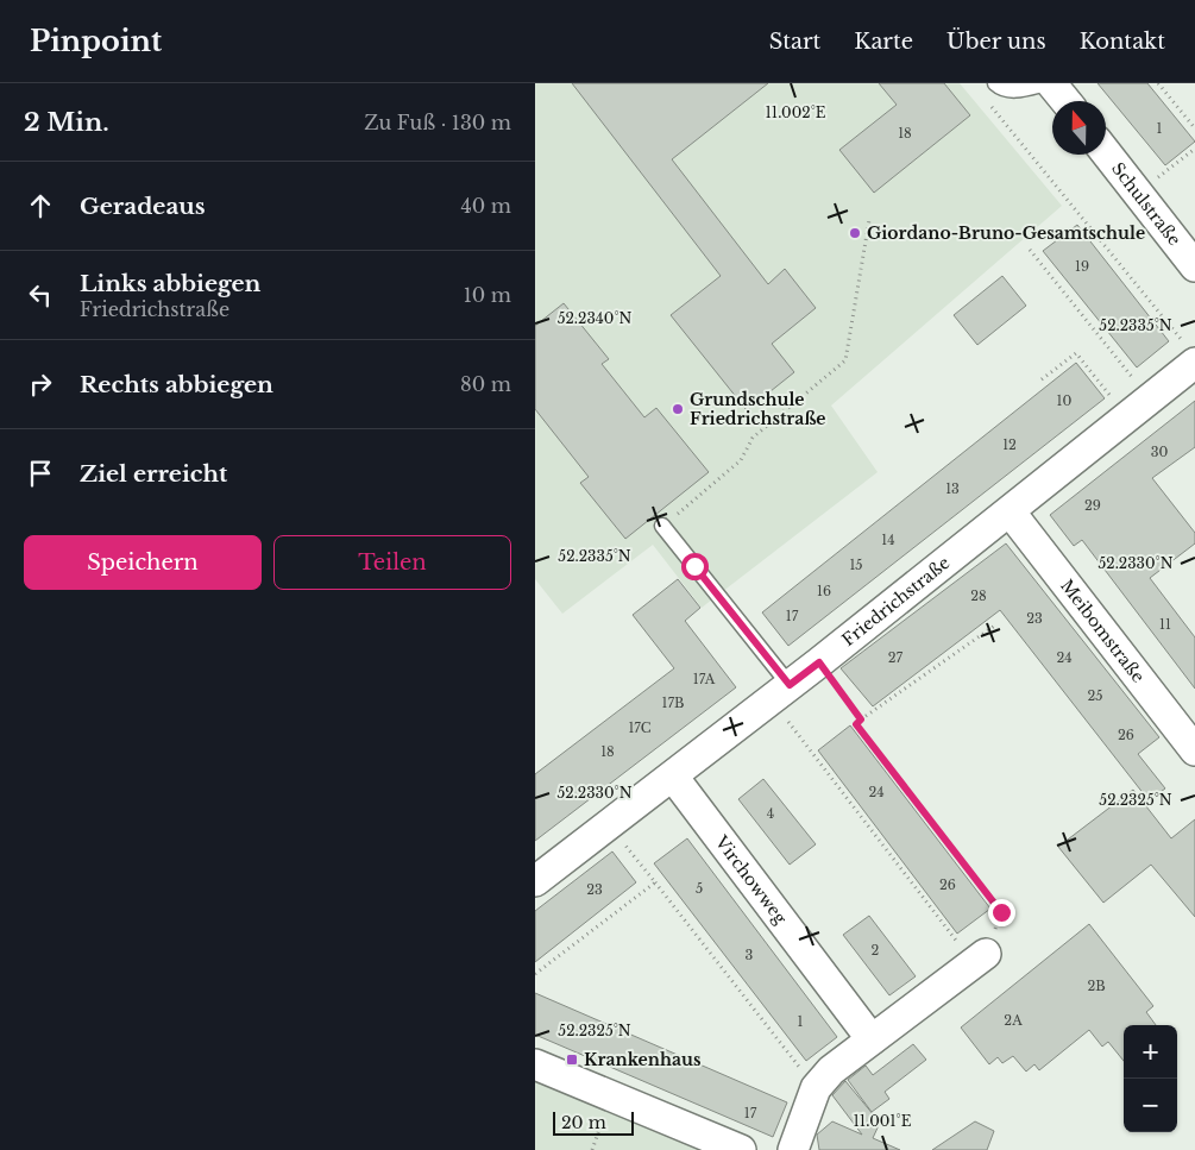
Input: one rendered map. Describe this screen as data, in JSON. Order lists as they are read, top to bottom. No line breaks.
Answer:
{"streets":{"street":["Schulstraße","Friedrichstraße","Meibomstraße","Virchowweg"]},"crossings":[["Friedrichstraße","Meibomstraße"],["Friedrichstraße","Virchowweg"]],"places":{"other":["Giordano-Bruno-Gesamtschule","Grundschule Friedrichstraße"],"transit":["Krankenhaus"]},"house_numbers":["1","18","19","10","12","30","13","29","14","15","16","28","17","23","11","27","24","17A","25","17B","17C","26","18","24","4","26","5","23","2","3","2B","2A","1","17"],"scale_bar":"20 m","north":"top","page":{"header":"Pinpoint","nav":["Start","Karte","Über uns","Kontakt"],"heading":["2 Min.","Zu Fuß · 130 m"],"list":[["Geradeaus","40 m"],["Links abbiegen","Friedrichstraße","10 m"],["Rechts abbiegen","80 m"],"Ziel erreicht"],"buttons":["Speichern","Teilen"],"map_buttons":["+","−"],"scale":"20 m"},"coordinates":["11.002°E","52.2340°N","52.2335°N","52.2330°N","52.2325°N","11.001°E"]}
